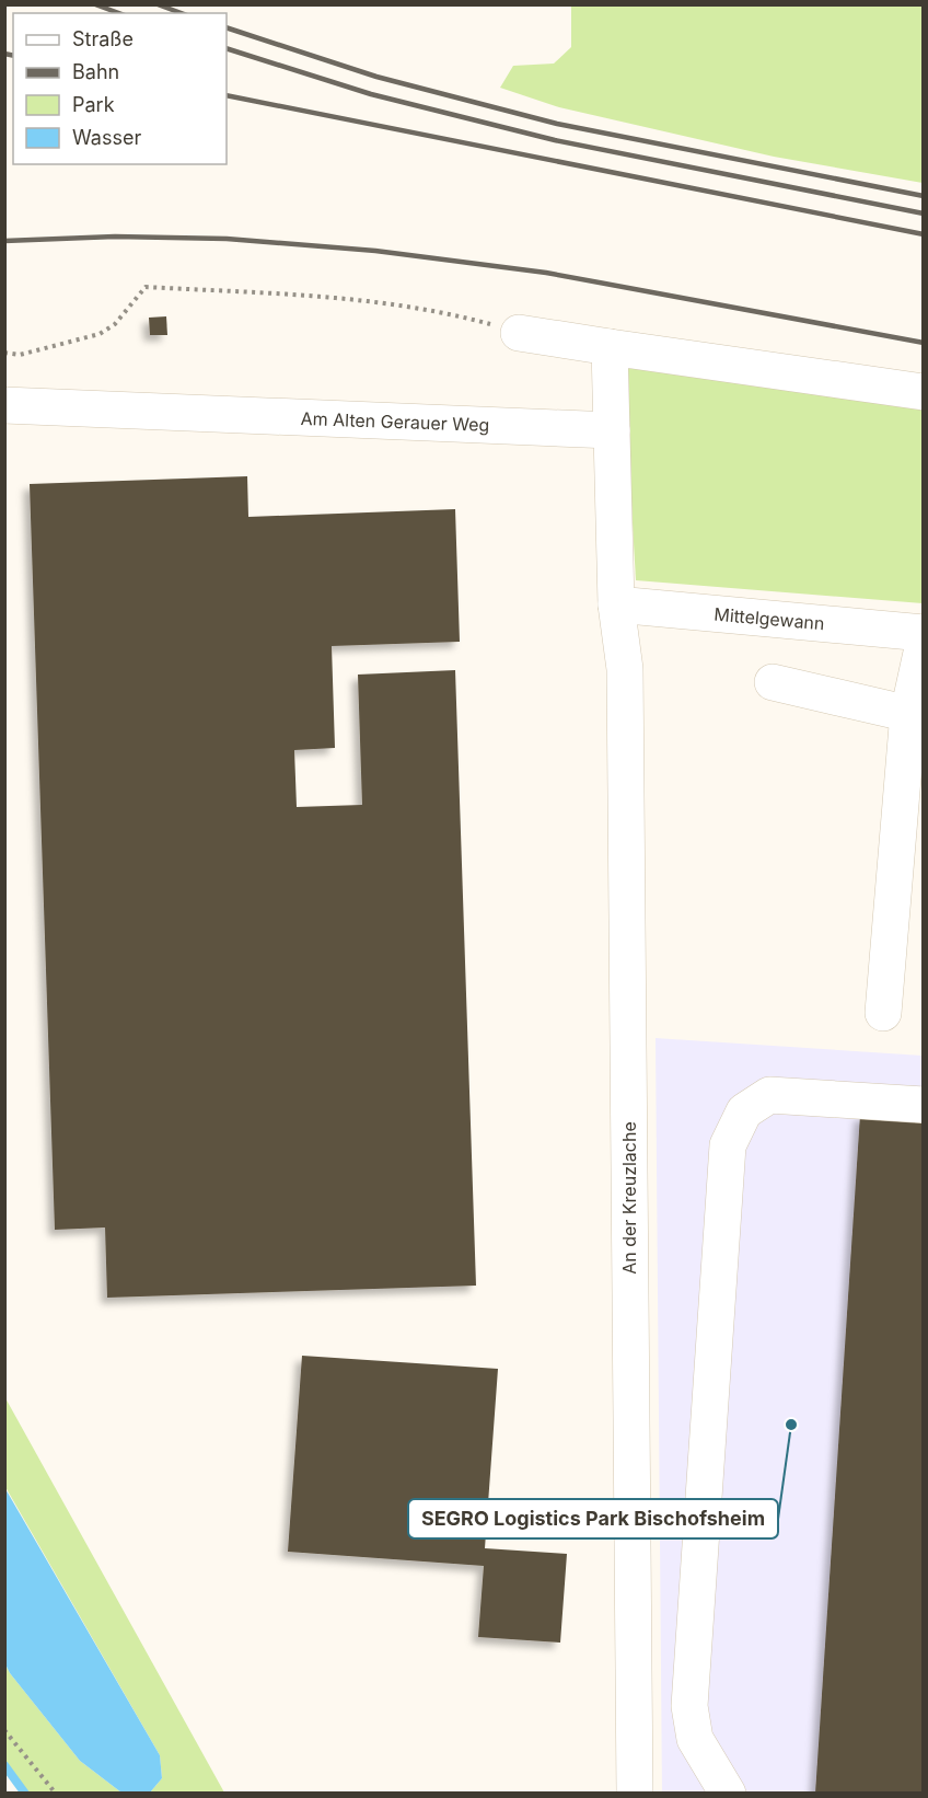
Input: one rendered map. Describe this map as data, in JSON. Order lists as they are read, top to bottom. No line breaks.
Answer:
{"streets":{"street":["Am Alten Gerauer Weg","Mittelgewann","An der Kreuzlache"]},"crossings":[["Mittelgewann","An der Kreuzlache"]],"places":["SEGRO Logistics Park Bischofsheim"],"legend":["Straße","Bahn","Park","Wasser"]}
